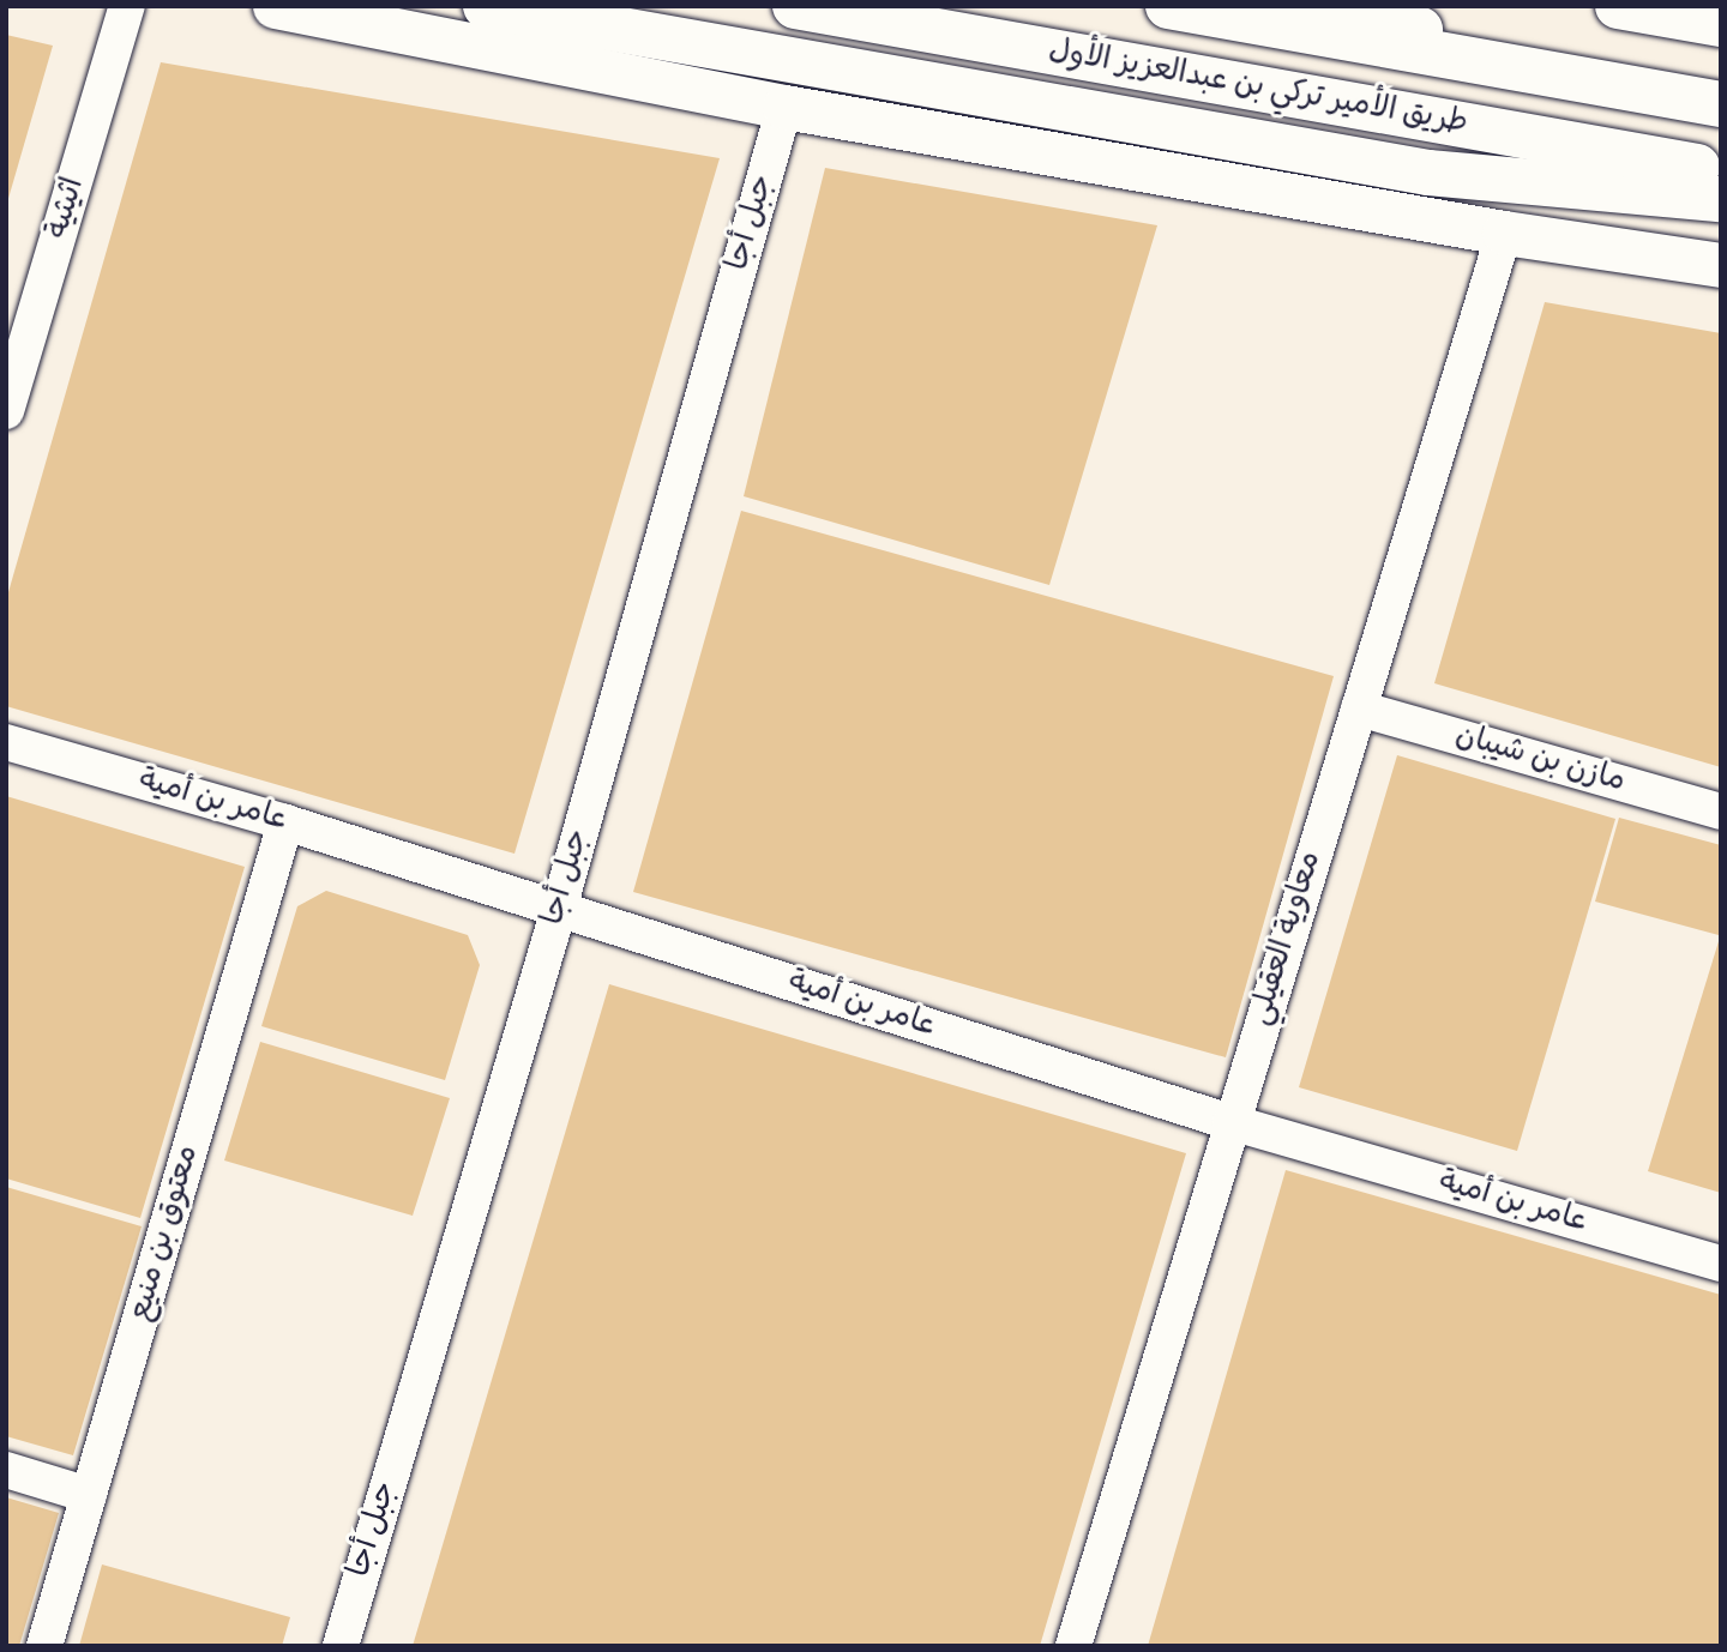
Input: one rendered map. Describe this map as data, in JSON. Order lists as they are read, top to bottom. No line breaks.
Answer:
{"streets":{"main road":["طريق الأمير تركي بن عبدالعزيز الأول"],"street":["اثيثية","جبل أجا","مازن بن شيبان","عامر بن أمية","معاوية العقيلي","معتوق بن منيع"]},"crossings":[["جبل أجا","عامر بن أمية"],["مازن بن شيبان","معاوية العقيلي"],["عامر بن أمية","معاوية العقيلي"],["عامر بن أمية","معتوق بن منيع"]]}
